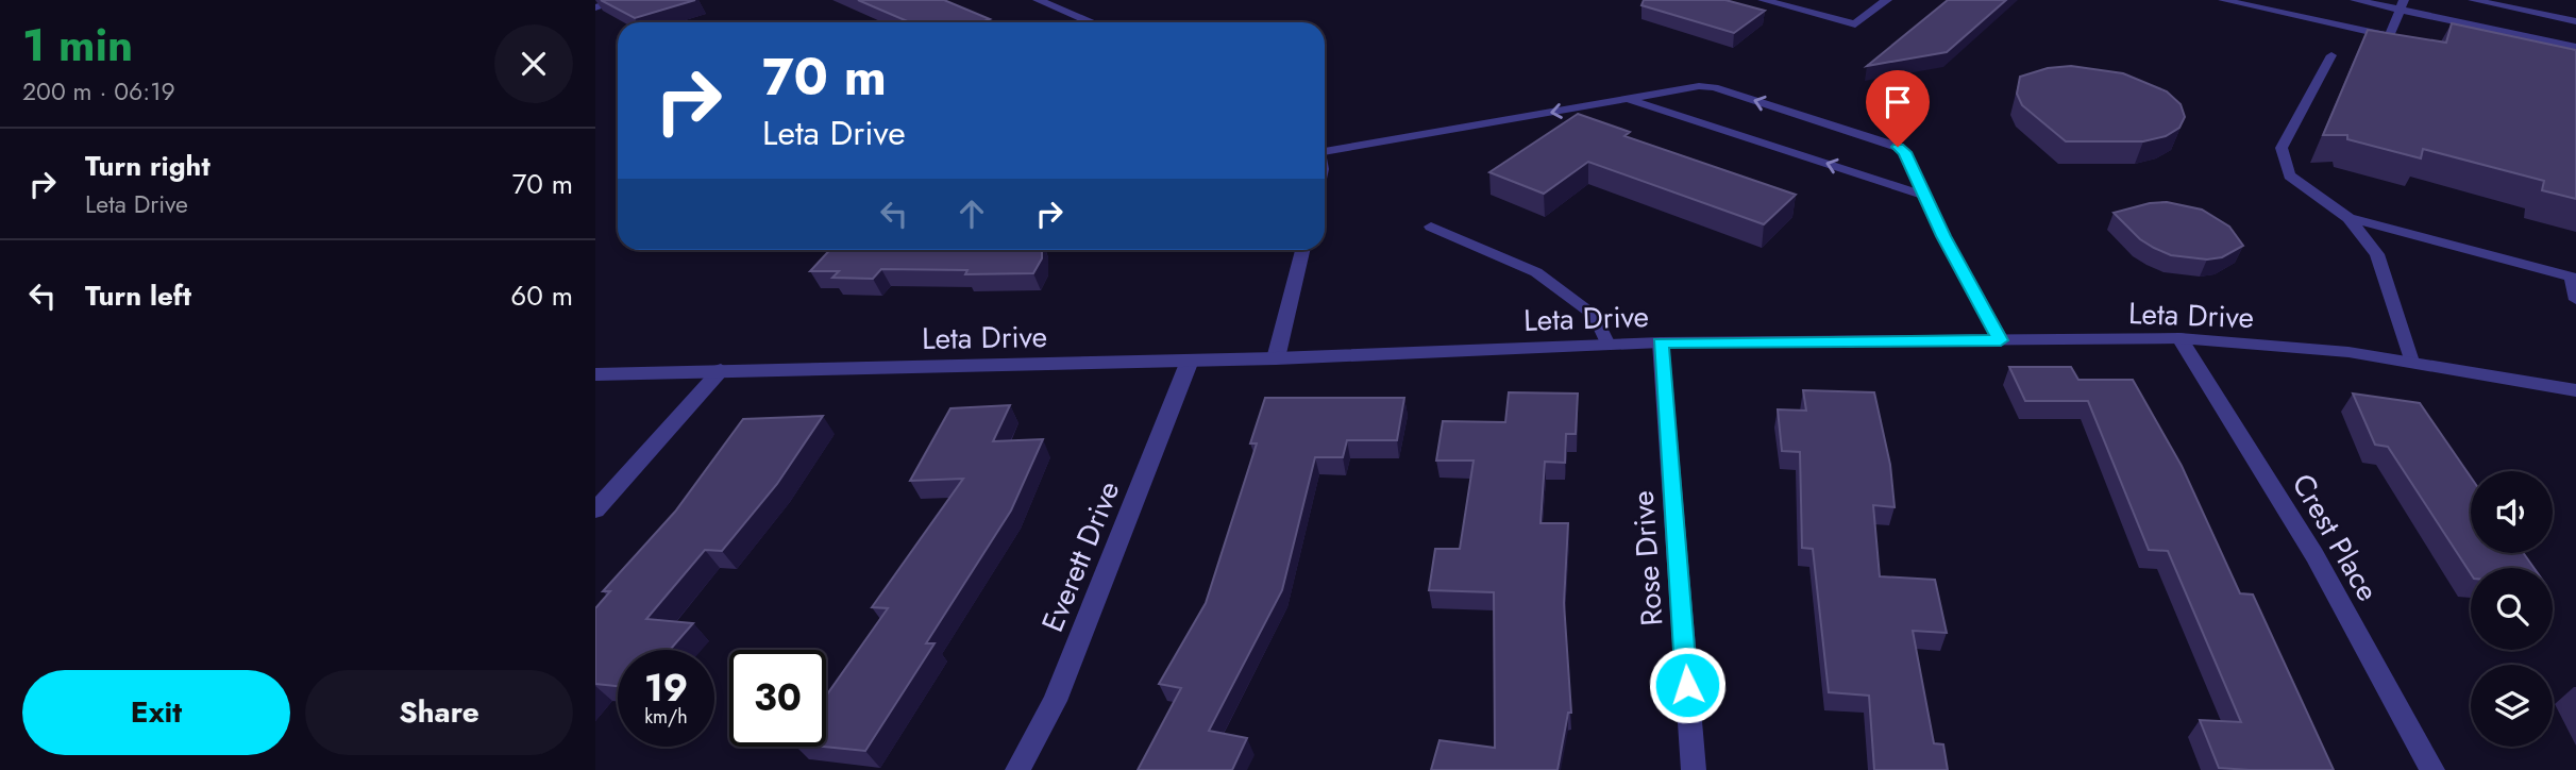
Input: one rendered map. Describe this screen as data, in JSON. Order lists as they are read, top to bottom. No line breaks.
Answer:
{"streets":{"street":["Leta Drive","Crest Place","Everett Drive","Rose Drive"]},"crossings":[["Leta Drive","Crest Place"],["Leta Drive","Everett Drive"],["Leta Drive","Rose Drive"]],"page":{"heading":["1 min","200 m · 06:19"],"turn":["70 m","Leta Drive"],"list":[{"name":"Turn right","note":"Leta Drive","value":"70 m"},{"name":"Turn left","value":"60 m"}],"speed":"19 km/h","limit":"30","buttons":["Exit","Share"]}}
